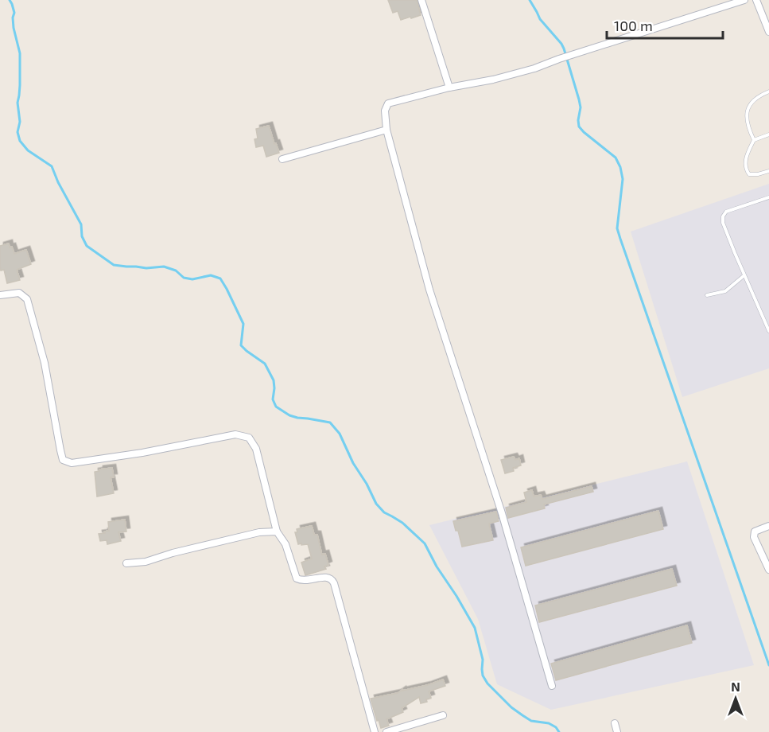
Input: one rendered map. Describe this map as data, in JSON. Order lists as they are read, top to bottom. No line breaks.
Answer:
{"scale_bar":"100 m","north":"top"}
